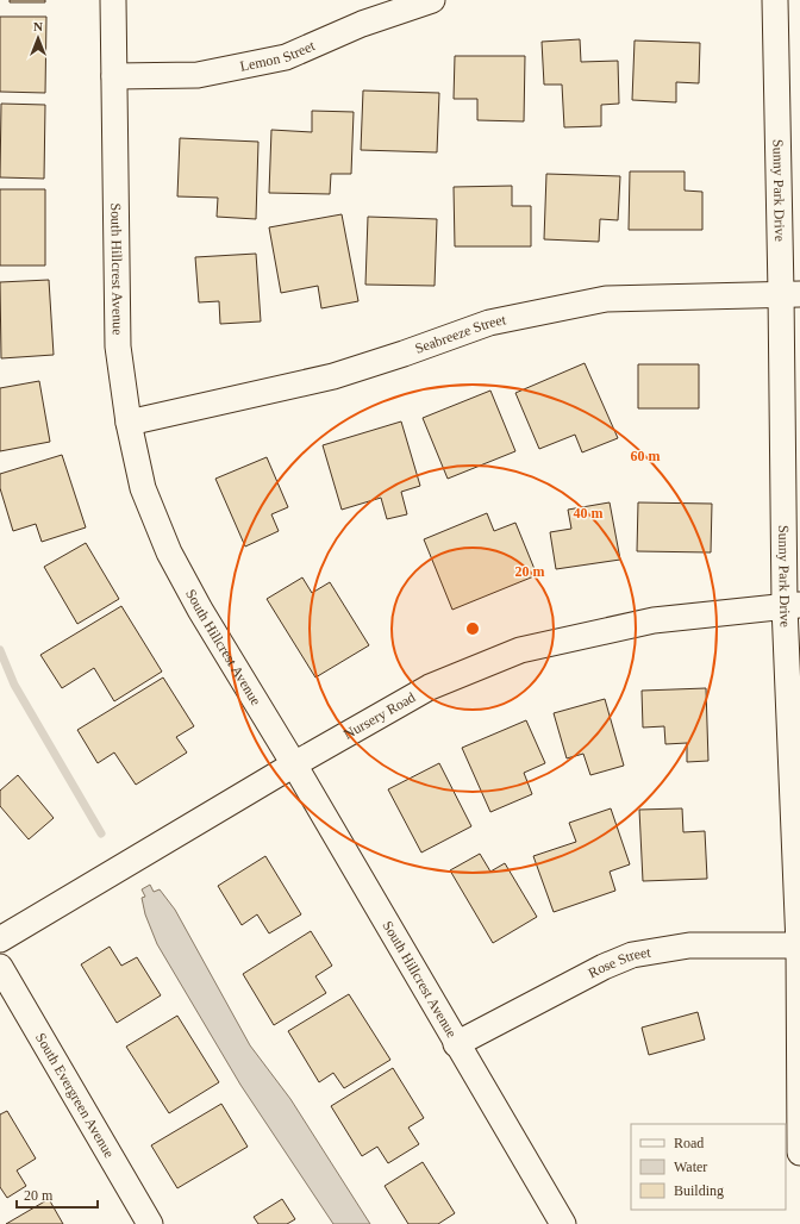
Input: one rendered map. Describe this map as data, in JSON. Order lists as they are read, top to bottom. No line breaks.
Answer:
{"streets":{"street":["Lemon Street","Sunny Park Drive","South Hillcrest Avenue","Seabreeze Street","Nursery Road","Rose Street","South Evergreen Avenue"]},"crossings":[["Lemon Street","South Hillcrest Avenue"],["Sunny Park Drive","Seabreeze Street"],["Sunny Park Drive","Nursery Road"],["Sunny Park Drive","Rose Street"],["South Hillcrest Avenue","Seabreeze Street"],["South Hillcrest Avenue","Nursery Road"],["South Hillcrest Avenue","Rose Street"]],"legend":["Road","Water","Building"],"scale_bar":"20 m","north":"top","rings":["60 m","40 m","20 m"]}
